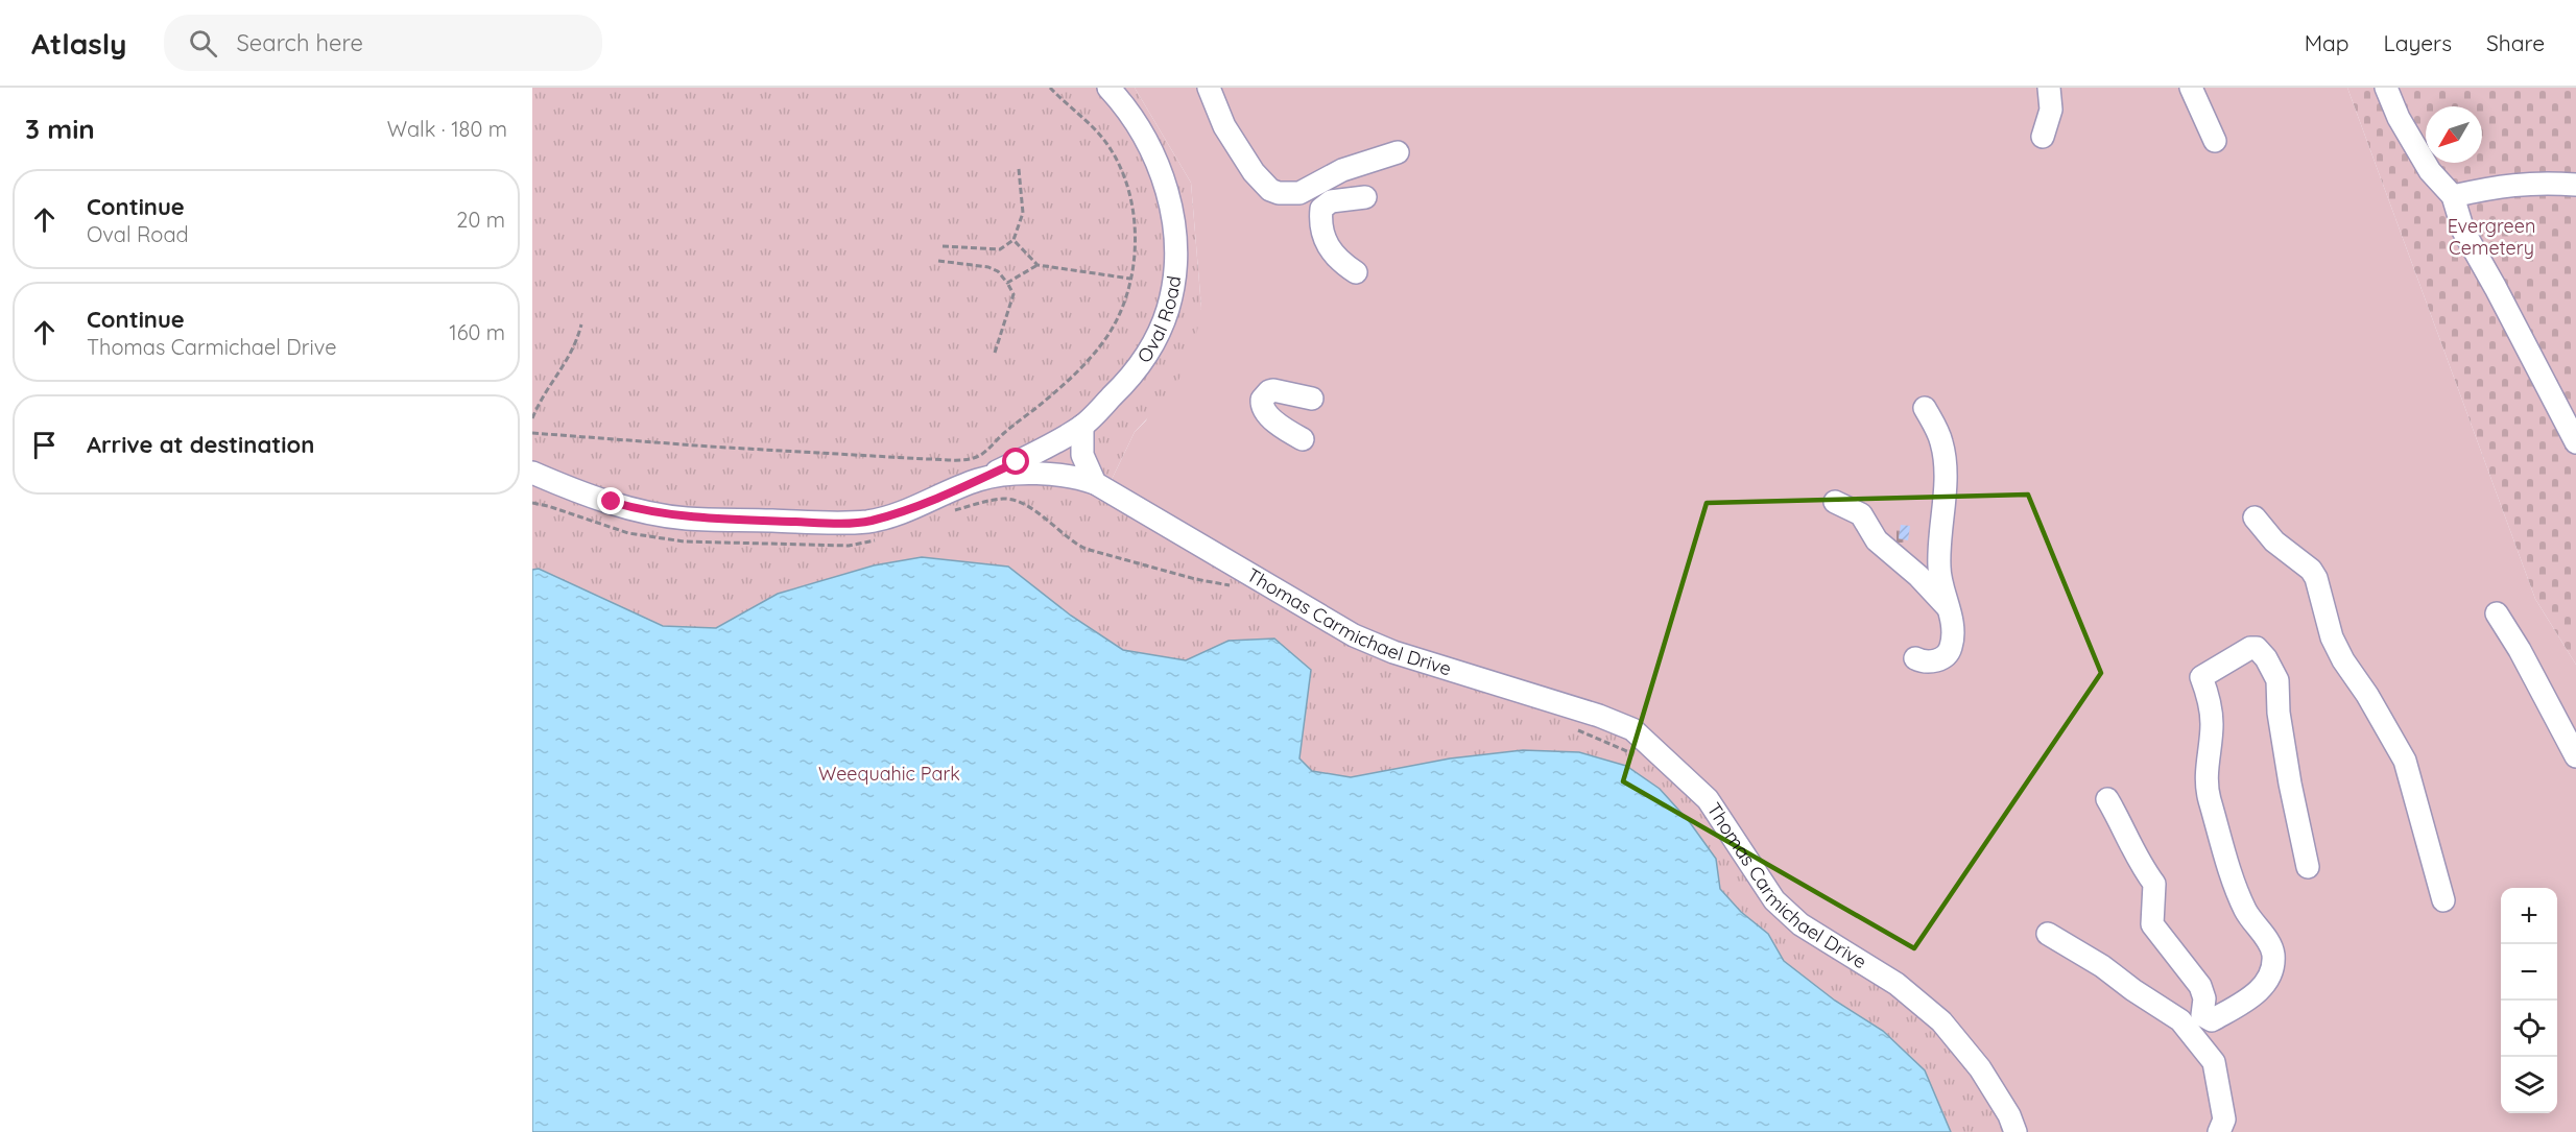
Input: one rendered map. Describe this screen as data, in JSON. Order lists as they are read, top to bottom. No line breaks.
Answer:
{"streets":{"street":["Oval Road","Thomas Carmichael Drive"]},"crossings":[["Oval Road","Thomas Carmichael Drive"]],"parks":["Evergreen Cemetery","Weequahic Park"],"north":"bottom left","page":{"header":"Atlasly","search":"Search here","nav":["Map","Layers","Share"],"heading":["3 min","Walk · 180 m"],"list":[["Continue","Oval Road","20 m"],["Continue","Thomas Carmichael Drive","160 m"],"Arrive at destination"],"map_buttons":["+","−"]}}
